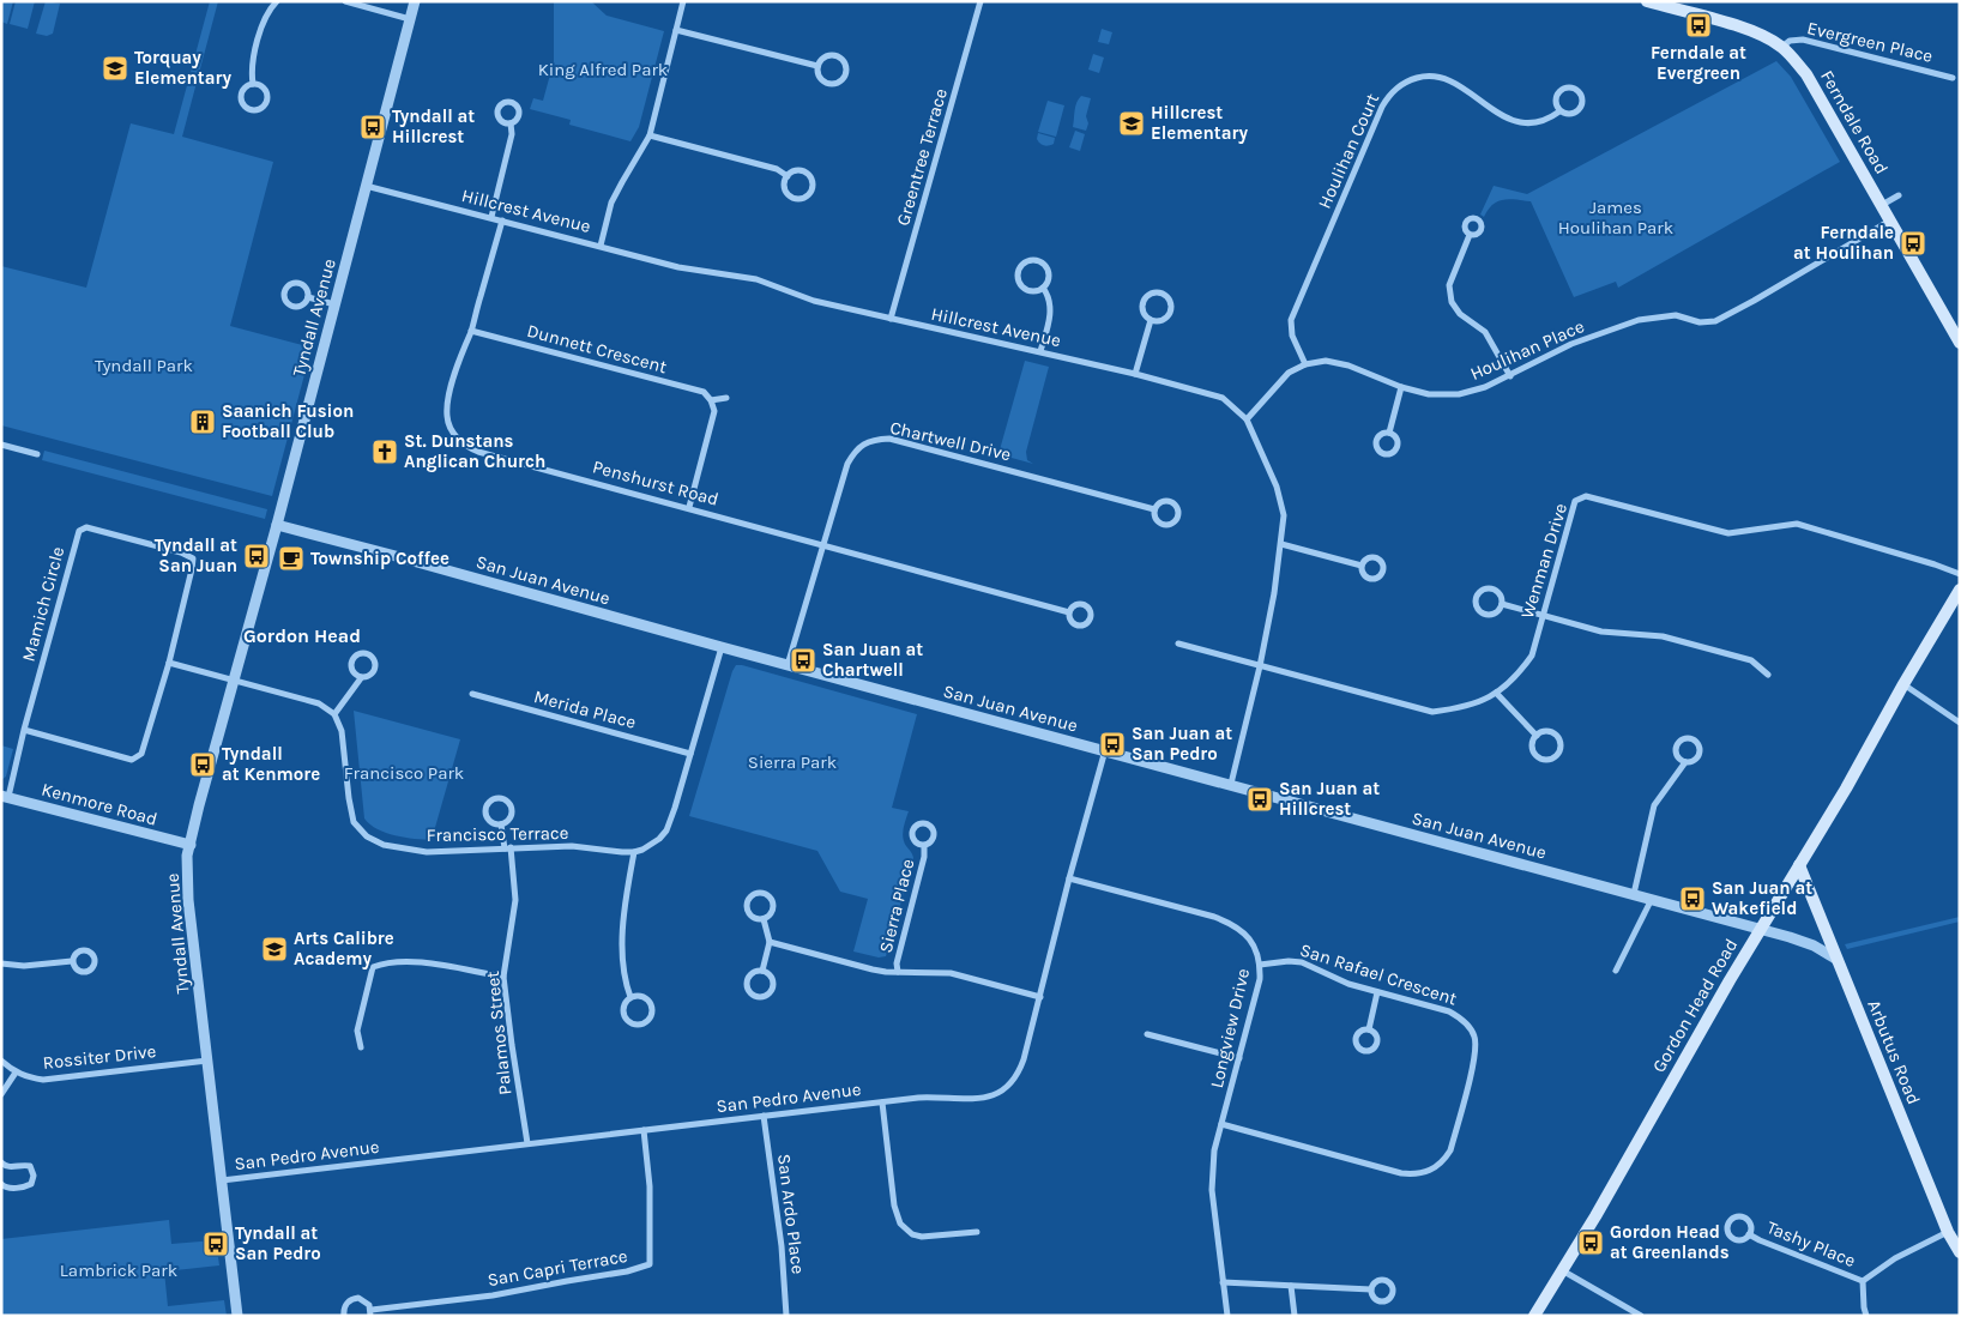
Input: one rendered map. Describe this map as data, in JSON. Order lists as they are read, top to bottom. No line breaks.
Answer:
{"streets":{"main road":["Ferndale Road","Gordon Head Road","Arbutus Road"],"street":["Evergreen Place","Houlihan Court","Greentree Terrace","Hillcrest Avenue","Tyndall Avenue","Dunnett Crescent","Houlihan Place","Chartwell Drive","Penshurst Road","Wenman Drive","San Juan Avenue","Mamich Circle","Merida Place","Kenmore Road","Francisco Terrace","Sierra Place","San Rafael Crescent","Longview Drive","Palamos Street","Rossiter Drive","San Pedro Avenue","San Ardo Place","Tashy Place","San Capri Terrace"]},"crossings":[["Evergreen Place","Ferndale Road"],["Ferndale Road","Houlihan Place"],["Houlihan Court","Houlihan Place"],["Greentree Terrace","Hillcrest Avenue"],["Hillcrest Avenue","Tyndall Avenue"],["Hillcrest Avenue","Penshurst Road"],["Hillcrest Avenue","Wenman Drive"],["Hillcrest Avenue","San Juan Avenue"],["Tyndall Avenue","San Juan Avenue"],["Tyndall Avenue","Kenmore Road"],["Tyndall Avenue","Rossiter Drive"],["Tyndall Avenue","San Pedro Avenue"],["Dunnett Crescent","Penshurst Road"],["Chartwell Drive","Penshurst Road"],["Chartwell Drive","San Juan Avenue"],["San Juan Avenue","Gordon Head Road"],["San Juan Avenue","Arbutus Road"],["San Juan Avenue","San Pedro Avenue"],["Mamich Circle","Kenmore Road"],["Francisco Terrace","Palamos Street"],["San Rafael Crescent","Longview Drive"],["Gordon Head Road","Arbutus Road"],["Longview Drive","San Pedro Avenue"],["Palamos Street","San Pedro Avenue"],["San Pedro Avenue","San Ardo Place"],["San Pedro Avenue","San Capri Terrace"]],"districts":["Gordon Head"],"parks":["King Alfred Park","James Houlihan Park","Tyndall Park","Sierra Park","Francisco Park","Lambrick Park"],"places":{"bus stop":["Ferndale at Evergreen","Tyndall at Hillcrest","Ferndale at Houlihan","Tyndall at San Juan","San Juan at Chartwell","San Juan at San Pedro","Tyndall at Kenmore","San Juan at Hillcrest","San Juan at Wakefield","Gordon Head at Greenlands","Tyndall at San Pedro"],"school or university":["Torquay Elementary","Hillcrest Elementary","Arts Calibre Academy"],"building":["Saanich Fusion Football Club"],"church":["St. Dunstans Anglican Church"],"cafe":["Township Coffee"]}}
